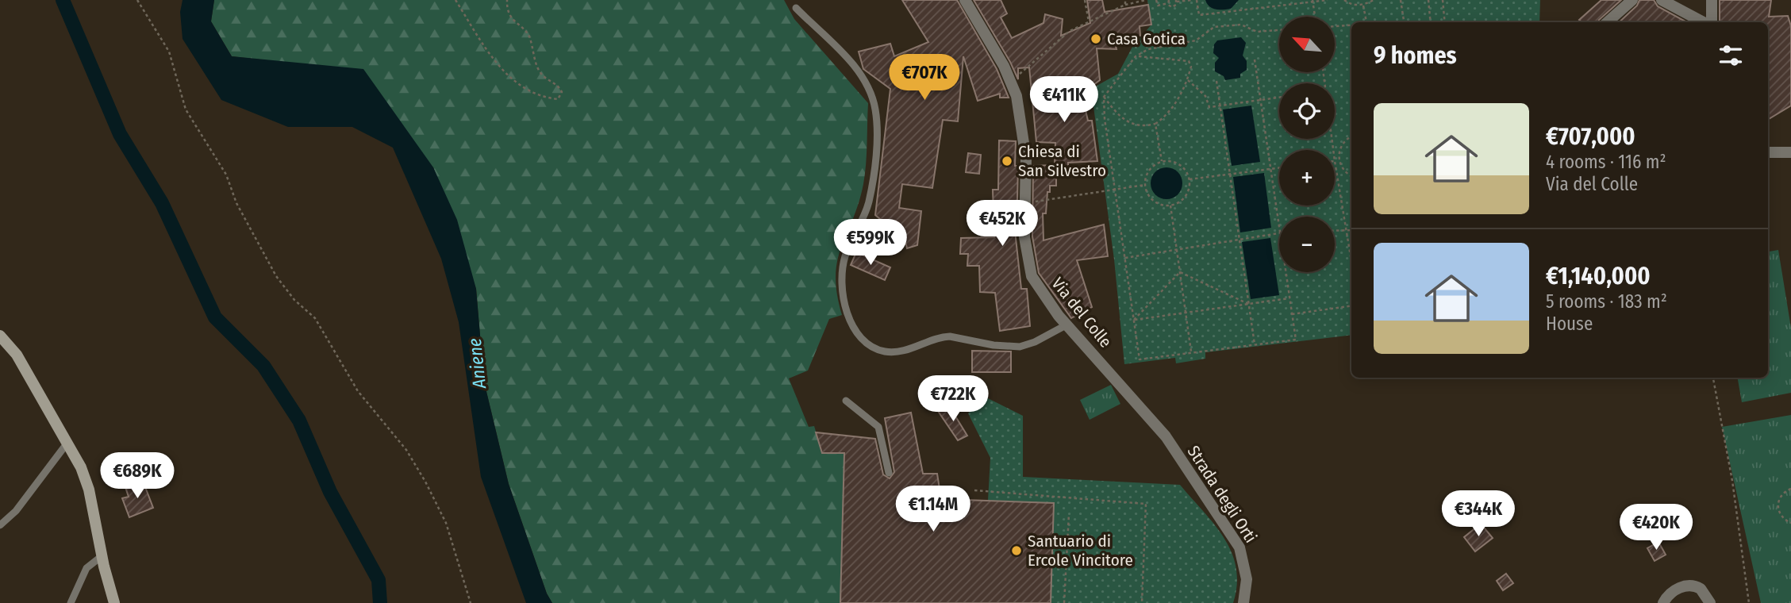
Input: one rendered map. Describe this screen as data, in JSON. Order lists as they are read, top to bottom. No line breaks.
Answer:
{"streets":{"street":["Via del Colle","Strada degli Orti"]},"crossings":[["Via del Colle","Strada degli Orti"]],"water":["Aniene"],"places":["Casa Gotica","Chiesa di San Silvestro","Santuario di Ercole Vincitore"],"north":"top left","page":{"map_buttons":["+","−"],"heading":"9 homes","price":["€707K","€411K","€452K","€599K","€722K","€689K","€1.14M","€344K","€420K"],"list":[{"name":"€707,000","note":"4 rooms · 116 m² · Via del Colle"},{"name":"€1,140,000","note":"5 rooms · 183 m² · House"}]}}
